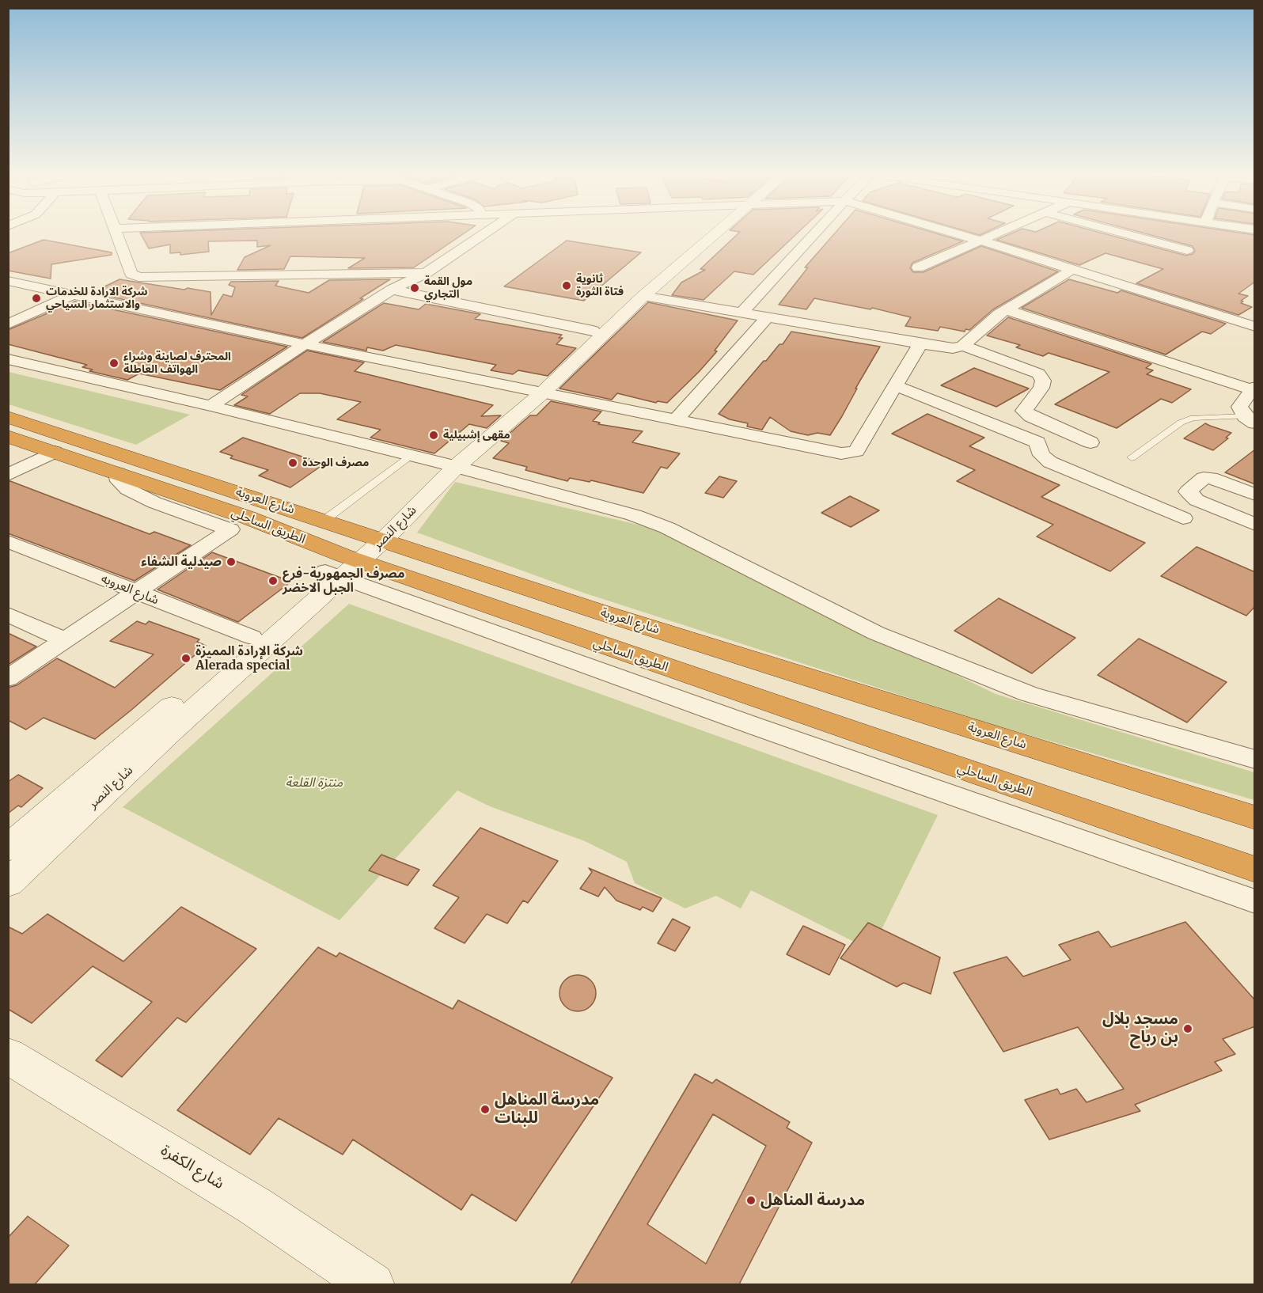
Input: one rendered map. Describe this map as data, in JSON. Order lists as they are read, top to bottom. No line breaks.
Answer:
{"streets":{"highway":["شارع العروبة","الطريق الساحلي"],"street":["شارع النصر","شارع العروبه","شارع الكفرة"]},"crossings":[["شارع العروبة","شارع النصر"],["الطريق الساحلي","شارع النصر"],["شارع النصر","شارع العروبه"]],"parks":["منتزة القلعة"],"places":["ثانوية فتاة الثورة","مول القمة التجاري","شركة الارادة للخدمات والاستثمار السياحي","المحترف لصاينة وشراء الهواتف العاطلة","مقهى إشبيلية","مصرف الوحدة","صيدلية الشفاء","مصرف الجمهورية-فرع الجبل الاخضر","شركة الإرادة المميزة Alerada special","مسجد بلال بن رباح","مدرسة المناهل للبنات","مدرسة المناهل"]}
